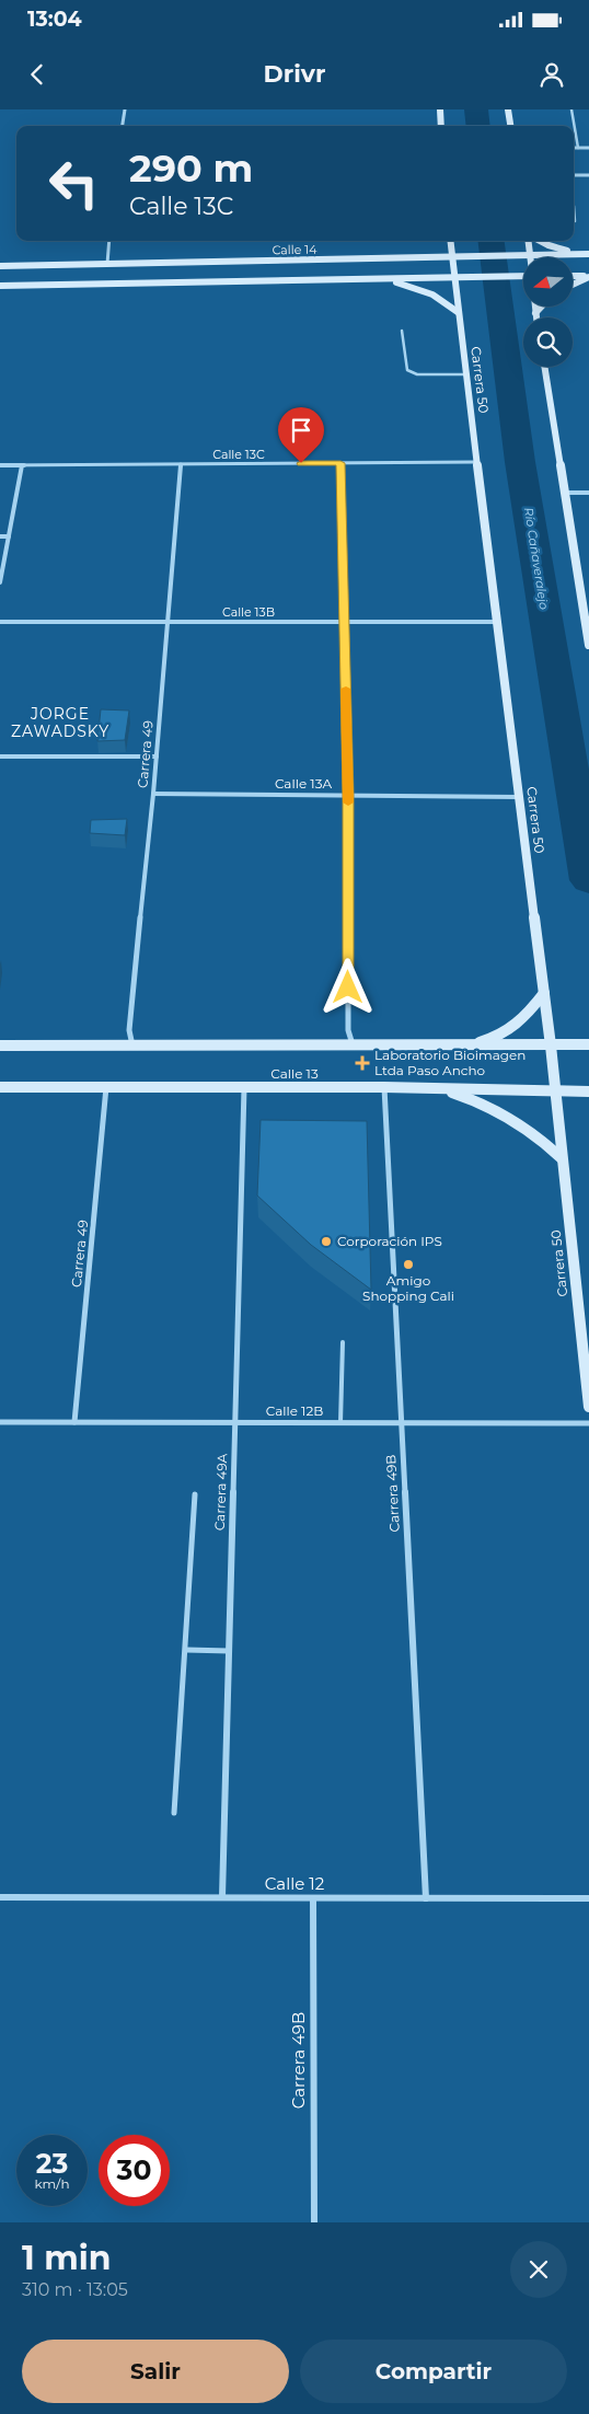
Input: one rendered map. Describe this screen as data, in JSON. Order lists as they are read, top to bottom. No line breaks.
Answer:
{"streets":{"main road":["Calle 14","Carrera 50","Calle 13"],"street":["Calle 13C","Calle 13B","Carrera 49","Calle 13A","Calle 12B","Carrera 49A","Carrera 49B","Calle 12"]},"crossings":[["Calle 14","Carrera 50"],["Carrera 50","Calle 13C"],["Carrera 50","Calle 13B"],["Carrera 50","Calle 13A"],["Carrera 50","Calle 13"],["Calle 13C","Carrera 49"],["Calle 13B","Carrera 49"],["Carrera 49","Calle 13A"],["Carrera 49","Calle 13"],["Carrera 49","Calle 12B"],["Calle 13","Carrera 49A"],["Calle 13","Carrera 49B"],["Calle 12B","Carrera 49A"],["Calle 12B","Carrera 49B"],["Carrera 49A","Calle 12"],["Carrera 49B","Calle 12"]],"districts":["JORGE ZAWADSKY"],"water":["Río Cañaveralejo"],"places":{"health":["Laboratorio Bioimagen Ltda Paso Ancho"],"other":["Corporación IPS","Amigo Shopping Cali"]},"north":"left","page":{"status":"13:04","header":"Drivr","turn":["290 m","Calle 13C"],"speed":"23 km/h","limit":"30","heading":["1 min","310 m · 13:05"],"buttons":["Salir","Compartir"]}}
